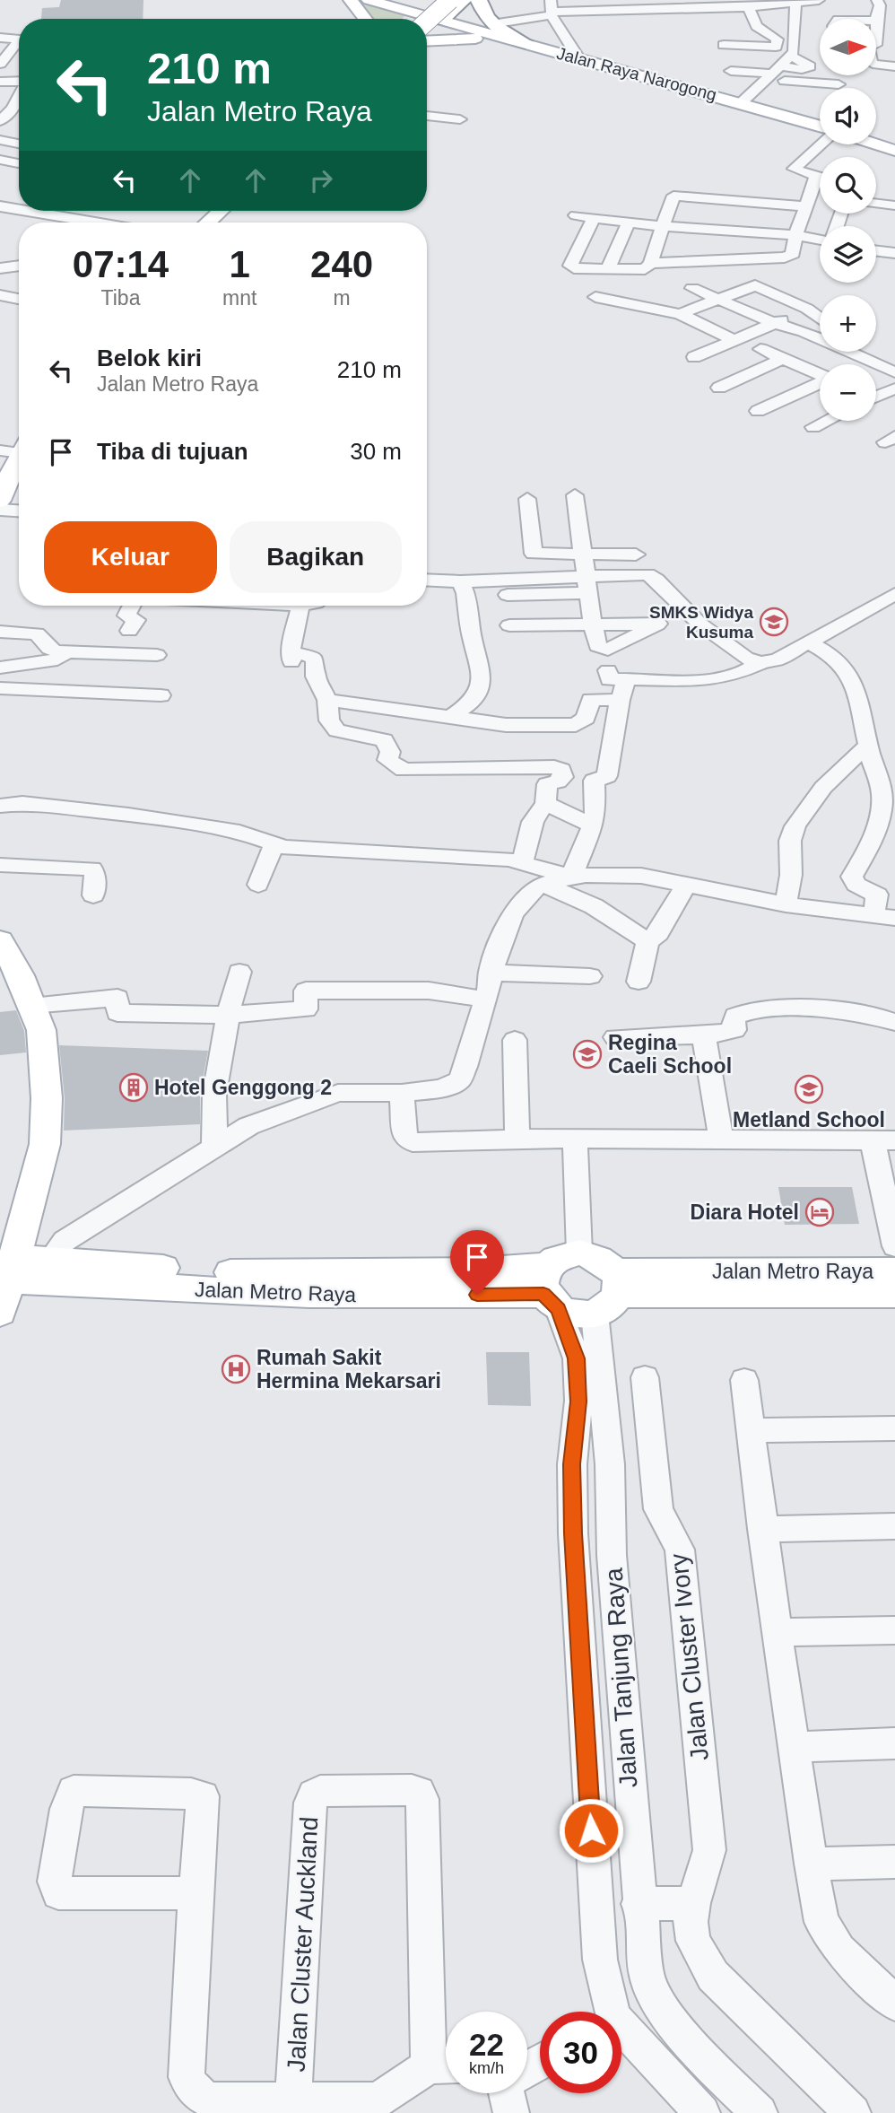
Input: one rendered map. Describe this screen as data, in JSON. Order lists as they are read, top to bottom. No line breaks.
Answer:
{"streets":{"main road":["Jalan Raya Narogong","Jalan Metro Raya"],"street":["Jalan Cluster Ivory","Jalan Tanjung Raya","Jalan Cluster Auckland"]},"crossings":[["Jalan Metro Raya","Jalan Tanjung Raya"]],"places":{"school or university":["SMKS Widya Kusuma","Regina Caeli School","Metland School"],"building":["Hotel Genggong 2"],"hotel":["Diara Hotel"],"hospital":["Rumah Sakit Hermina Mekarsari"]},"north":"right","page":{"map_buttons":["+","−"],"turn":["210 m","Jalan Metro Raya"],"eta":["07:14","Tiba","1","mnt","240","m"],"list":[{"name":"Belok kiri","note":"Jalan Metro Raya","value":"210 m"},{"name":"Tiba di tujuan","value":"30 m"}],"buttons":["Keluar","Bagikan"],"speed":"22 km/h","limit":"30"}}
